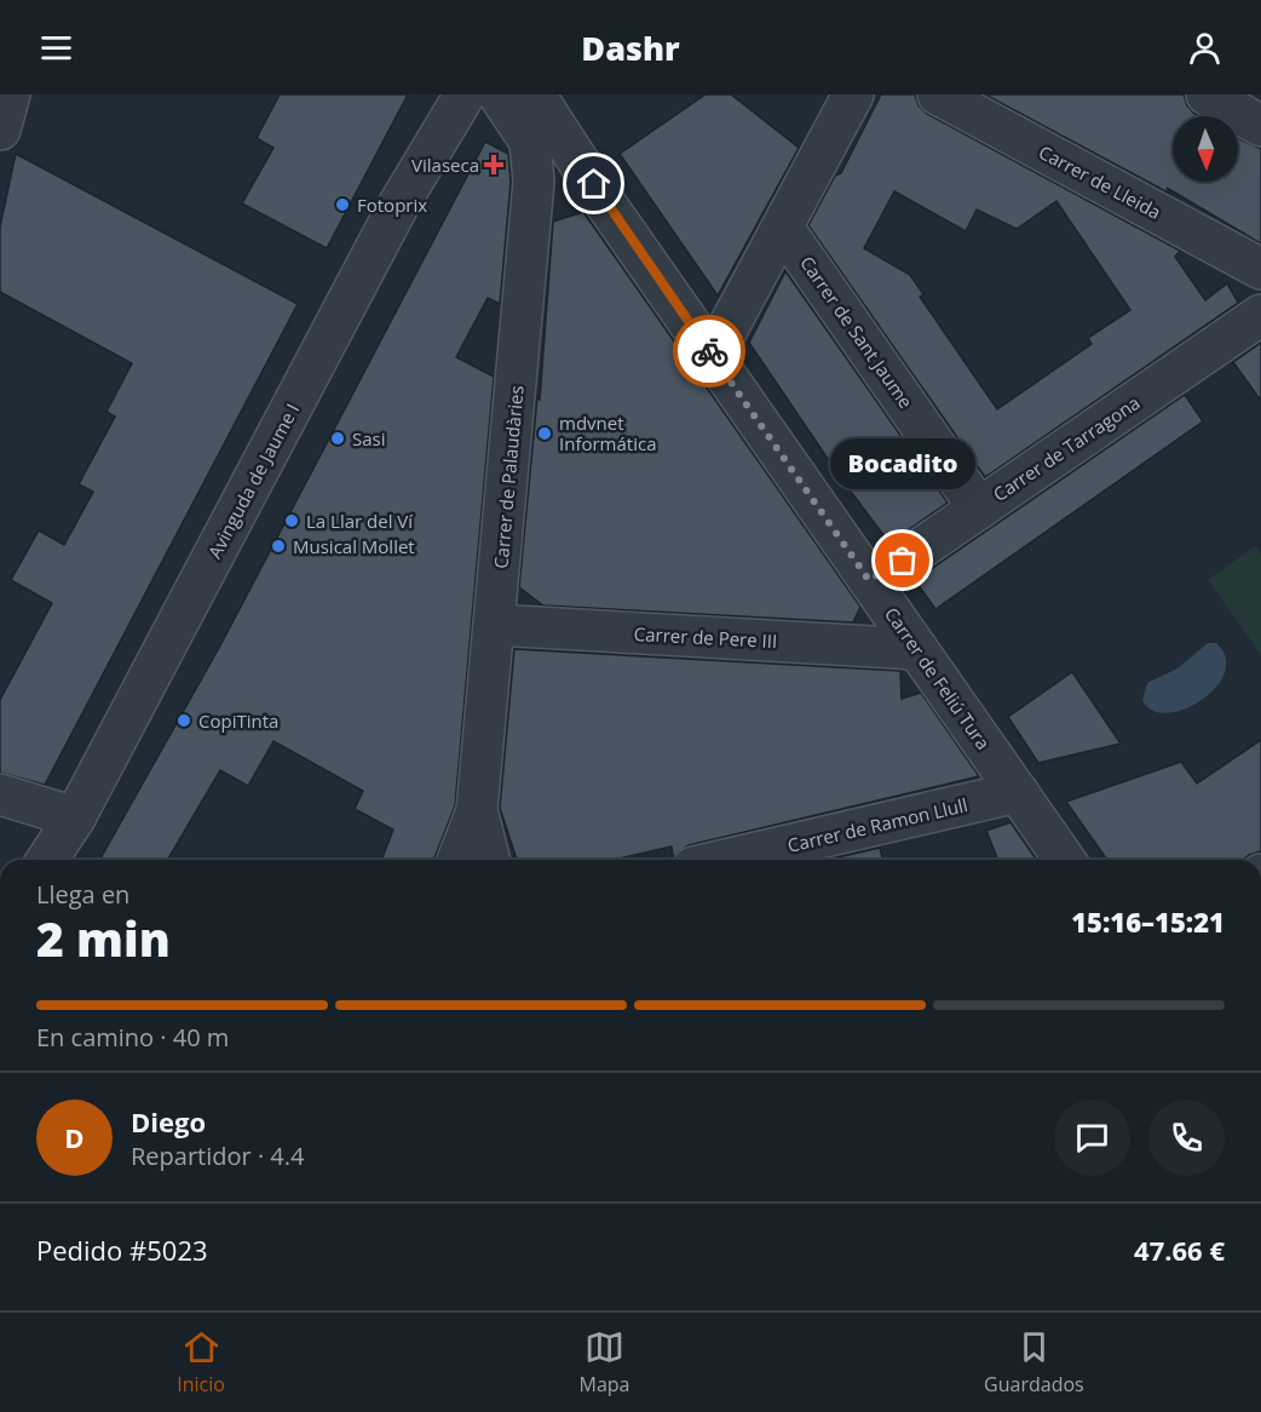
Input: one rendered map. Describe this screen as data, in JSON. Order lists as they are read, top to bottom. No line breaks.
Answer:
{"streets":{"street":["Carrer de Lleida","Carrer de Sant Jaume","Carrer de Tarragona","Carrer de Palaudàries","Avinguda de Jaume I","Carrer de Pere III","Carrer de Feliú Tura","Carrer de Ramon Llull"]},"crossings":[["Carrer de Sant Jaume","Carrer de Tarragona"],["Carrer de Tarragona","Carrer de Feliú Tura"],["Carrer de Palaudàries","Carrer de Pere III"],["Carrer de Pere III","Carrer de Feliú Tura"],["Carrer de Feliú Tura","Carrer de Ramon Llull"]],"places":{"health":["Vilaseca"],"other":["Fotoprix","mdvnet Informática","Sasi","La Llar del Ví","Musical Mollet","Bocadito","CopiTinta"]},"north":"bottom","page":{"header":"Dashr","bubble":"Bocadito","heading":["2 min","Llega en","15:16–15:21"],"panel":["Diego","Repartidor · 4.4","Pedido #5023","47.66 €"],"bar":"En camino · 40 m","round":"D","tabs":["Inicio","Mapa","Guardados"]}}
